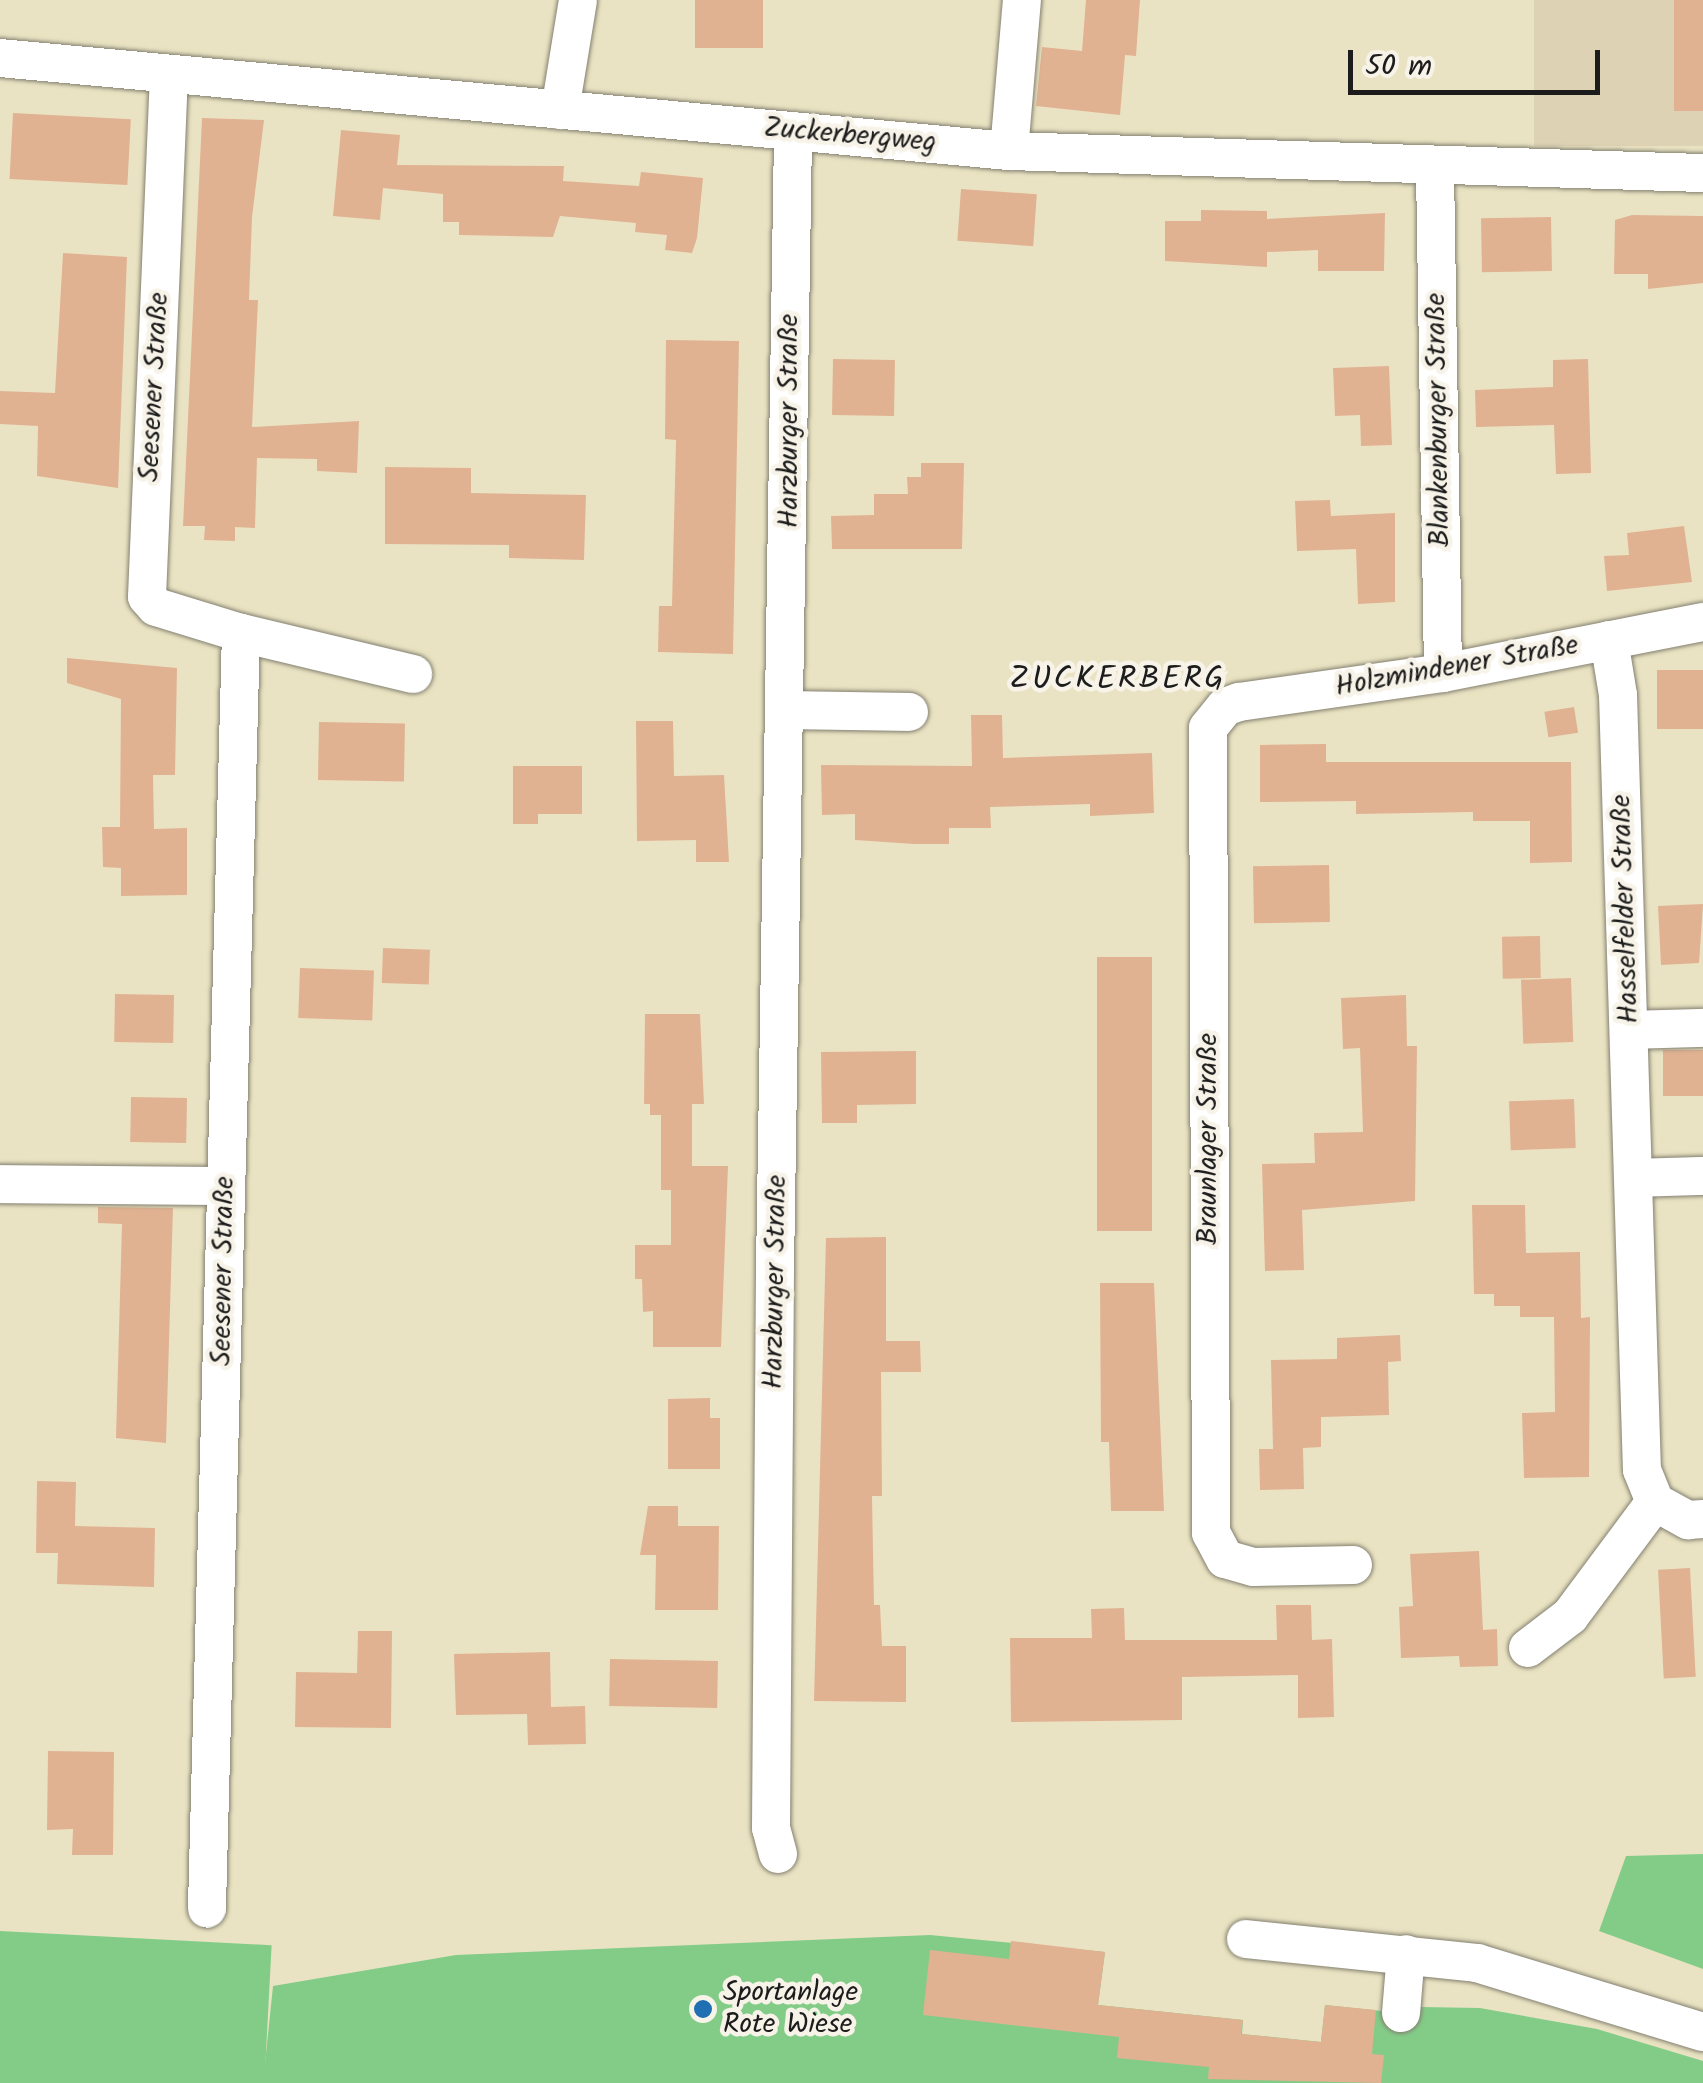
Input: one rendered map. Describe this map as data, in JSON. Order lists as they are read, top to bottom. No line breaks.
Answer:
{"streets":{"street":["Zuckerbergweg","Seesener Straße","Blankenburger Straße","Harzburger Straße","Holzmindener Straße","Hasselfelder Straße","Braunlager Straße"]},"crossings":[["Zuckerbergweg","Seesener Straße"],["Zuckerbergweg","Blankenburger Straße"],["Zuckerbergweg","Harzburger Straße"],["Blankenburger Straße","Holzmindener Straße"],["Holzmindener Straße","Hasselfelder Straße"],["Holzmindener Straße","Braunlager Straße"]],"districts":["ZUCKERBERG"],"places":["Sportanlage Rote Wiese"],"scale_bar":"50 m"}
